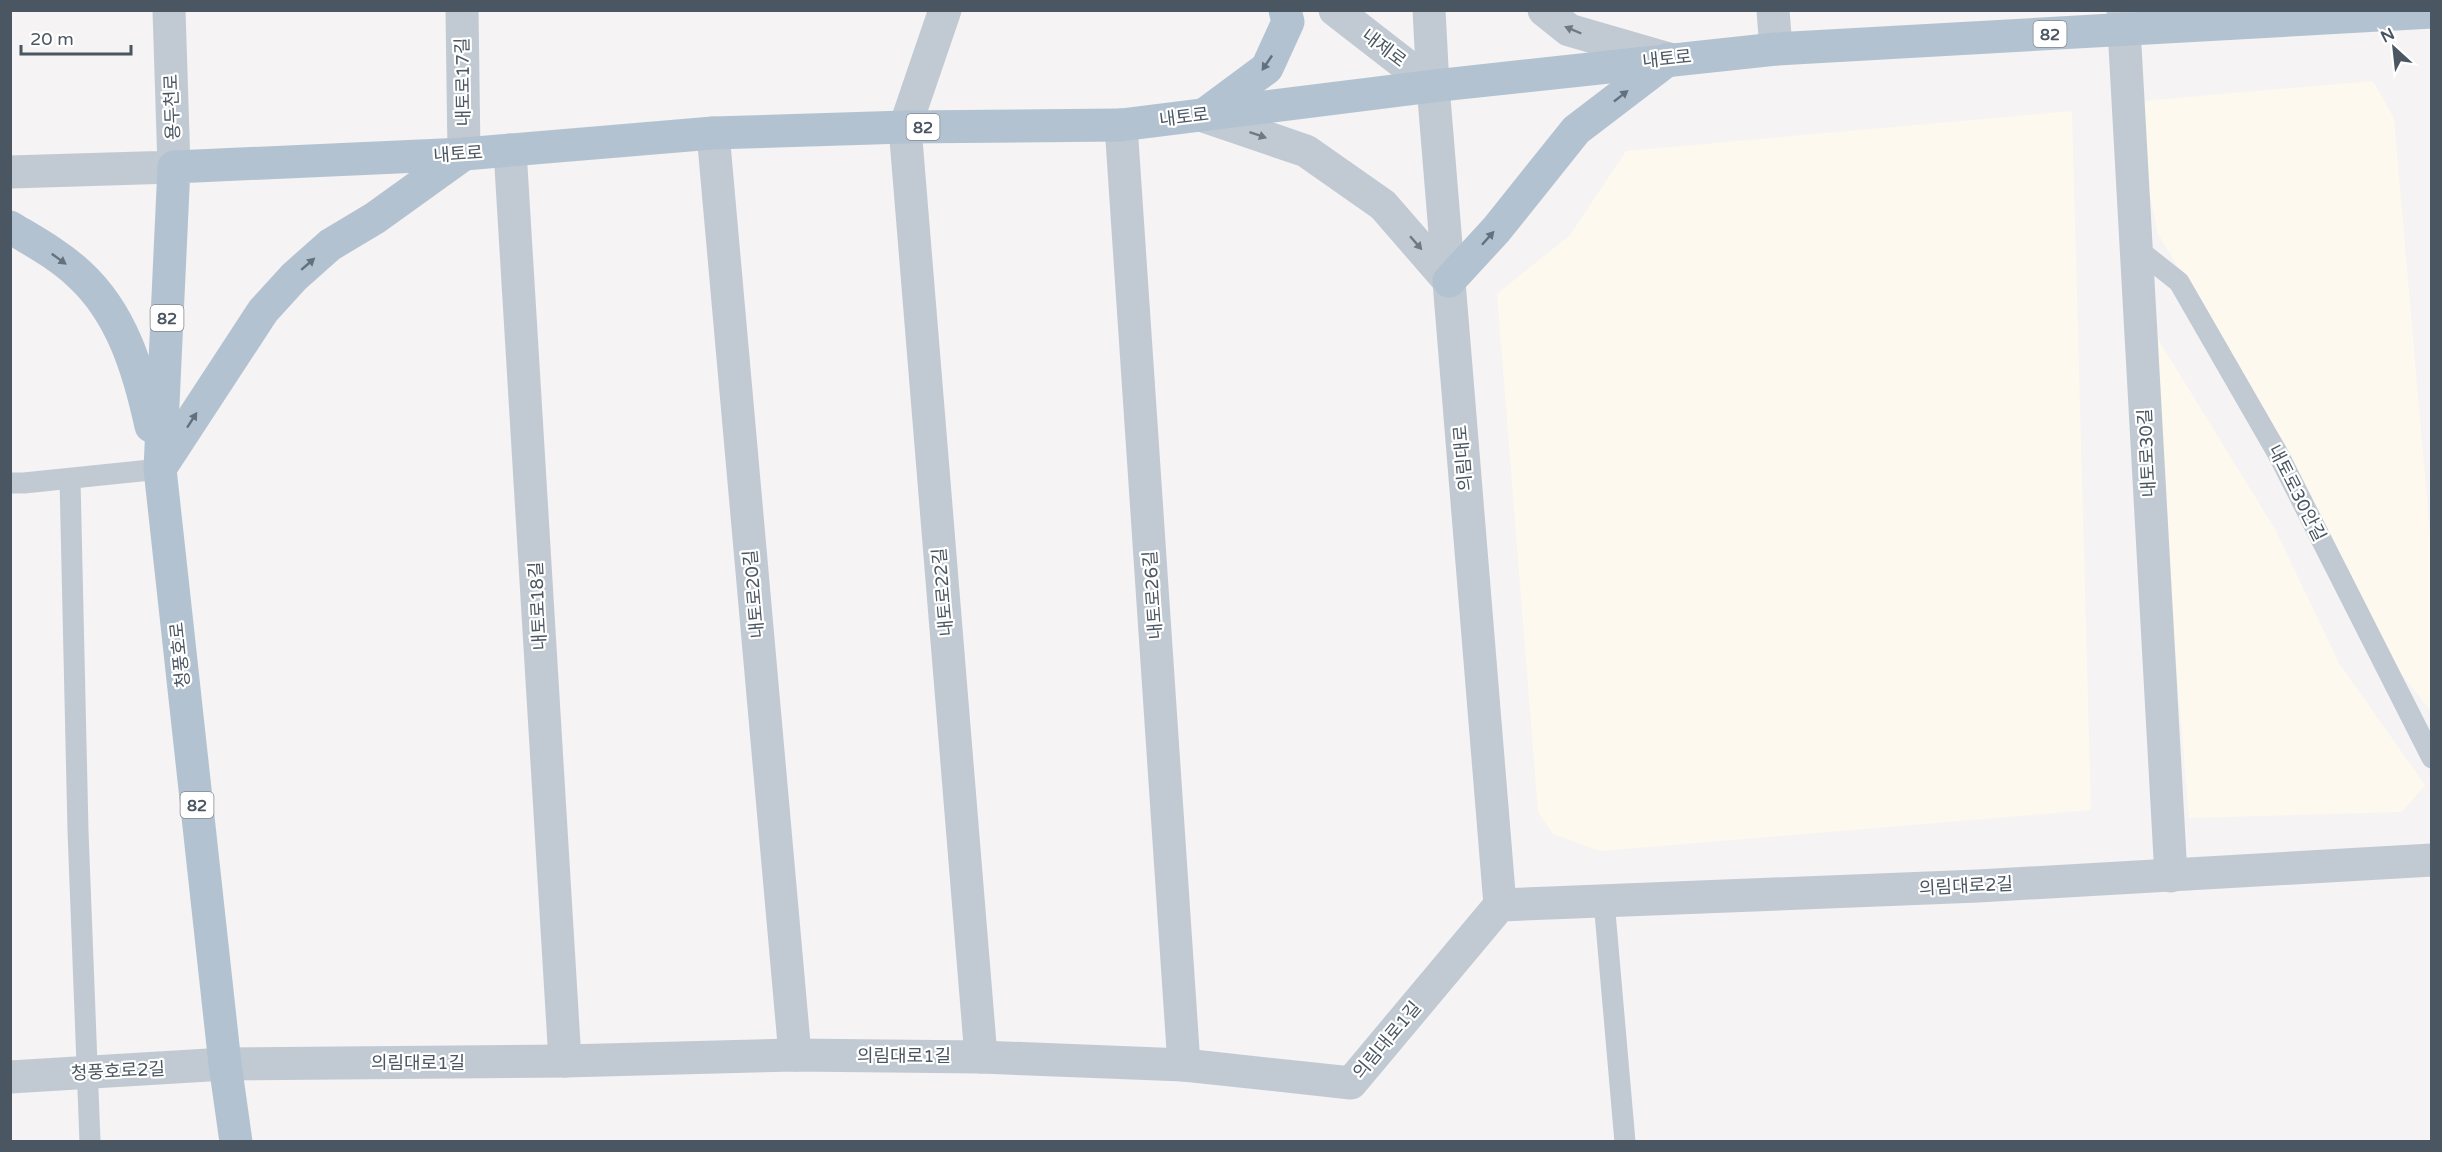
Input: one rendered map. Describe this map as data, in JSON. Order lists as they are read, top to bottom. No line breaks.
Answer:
{"streets":{"main road":["82","내토로","청풍호로"],"street":["내제로","내토로17길","용두천로","내토로30길","의림대로","내토로22길","내토로20길","내토로26길","내토로18길","의림대로2길","의림대로1길","청풍호로2길"],"lane":["내토로30안길"]},"crossings":[["내제로","내토로"],["내제로","의림대로"],["내토로","내토로17길"],["내토로","용두천로"],["내토로","내토로30길"],["내토로","의림대로"],["내토로","내토로22길"],["내토로","내토로20길"],["내토로","내토로26길"],["내토로","내토로18길"],["내토로","청풍호로"],["용두천로","청풍호로"],["내토로30길","내토로30안길"],["내토로30길","의림대로2길"],["의림대로","의림대로2길"],["의림대로","의림대로1길"],["내토로22길","의림대로1길"],["내토로20길","의림대로1길"],["내토로26길","의림대로1길"],["내토로18길","의림대로1길"],["청풍호로","의림대로1길"],["청풍호로","청풍호로2길"],["의림대로2길","의림대로1길"],["의림대로1길","청풍호로2길"]],"scale_bar":"20 m","north":"top left"}
